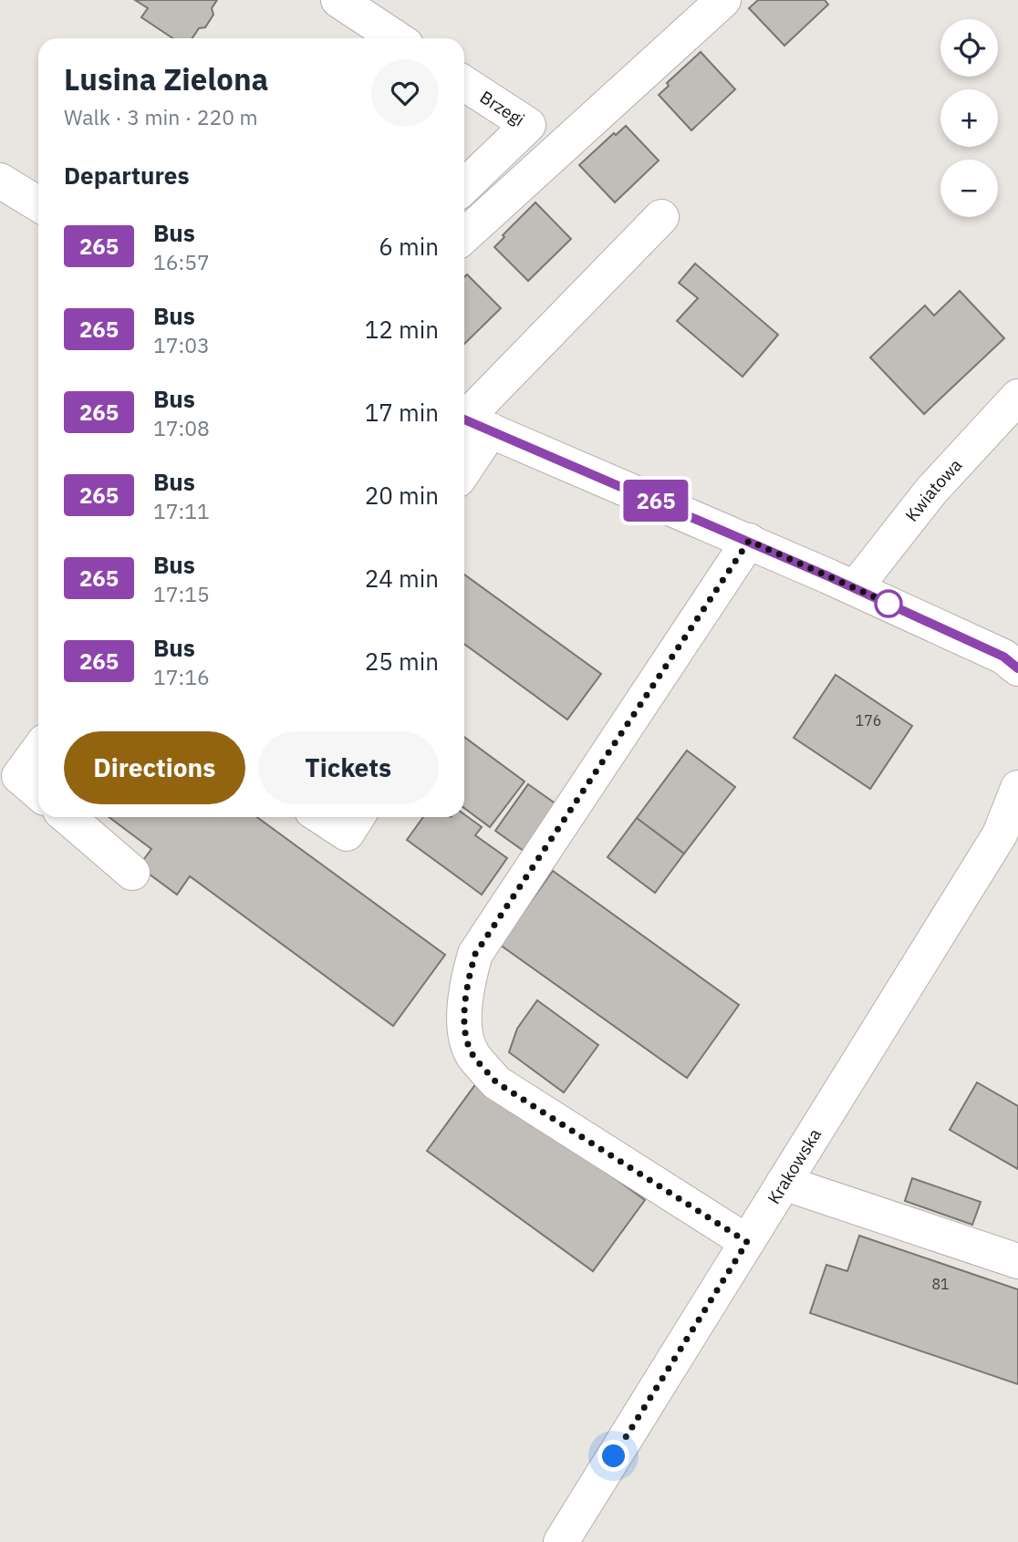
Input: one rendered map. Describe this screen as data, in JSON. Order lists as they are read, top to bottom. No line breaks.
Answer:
{"streets":{"street":["Brzegi","Kwiatowa","Krakowska"]},"lines":["bus line 265"],"house_numbers":["176","81"],"page":{"on_map":"265","map_buttons":["+","−"],"heading":[["Lusina Zielona","Walk · 3 min · 220 m"],"Departures"],"list":[{"mark":"265","name":"Bus","note":"16:57","value":"6 min"},{"mark":"265","name":"Bus","note":"17:03","value":"12 min"},{"mark":"265","name":"Bus","note":"17:08","value":"17 min"},{"mark":"265","name":"Bus","note":"17:11","value":"20 min"},{"mark":"265","name":"Bus","note":"17:15","value":"24 min"},{"mark":"265","name":"Bus","note":"17:16","value":"25 min"}],"buttons":["Directions","Tickets"]}}
